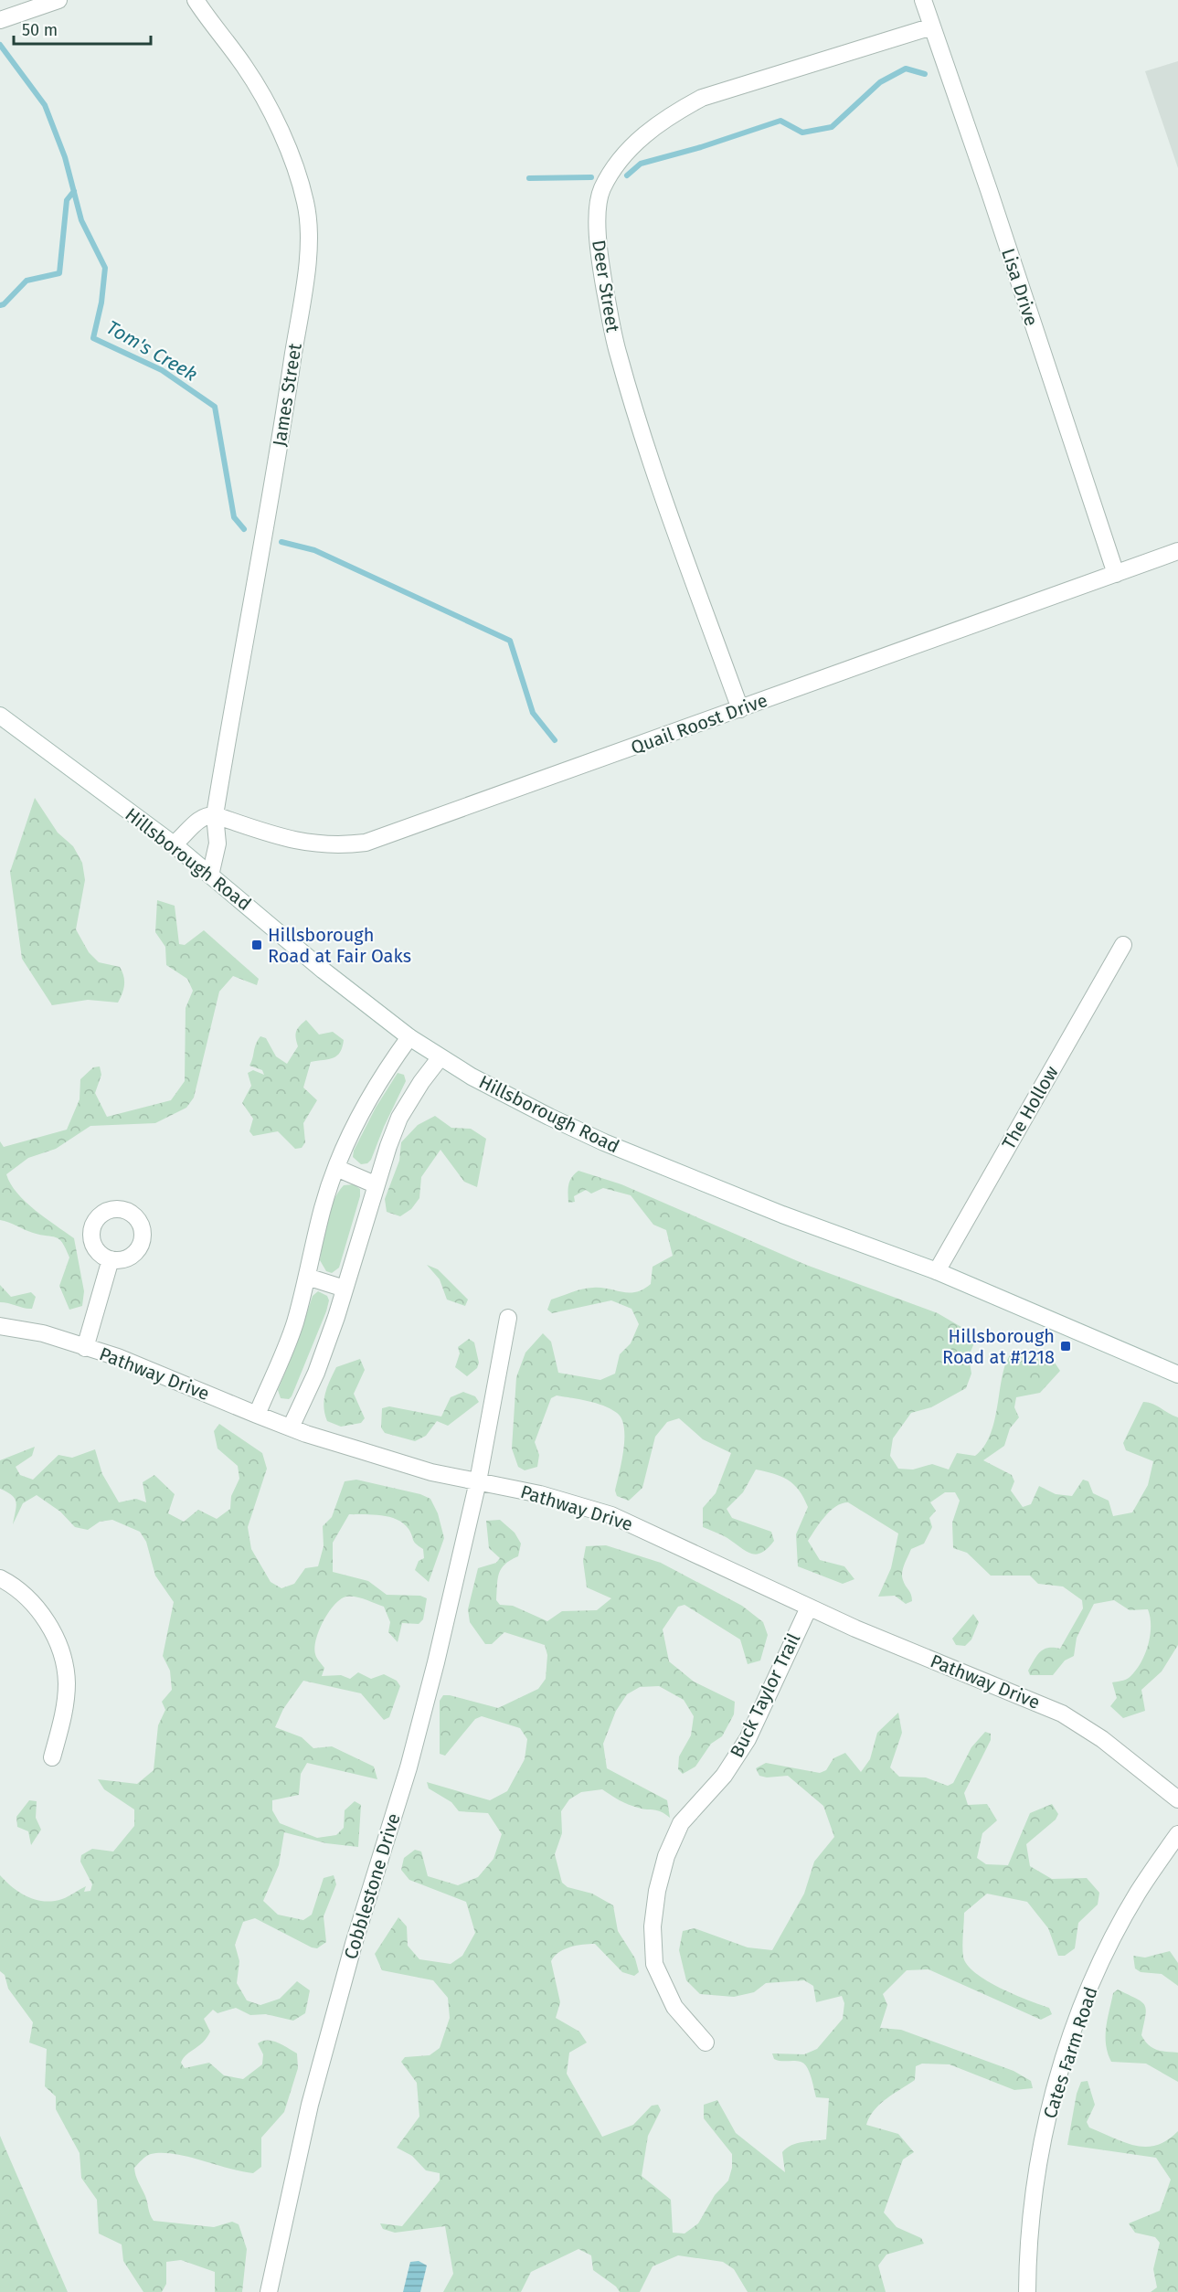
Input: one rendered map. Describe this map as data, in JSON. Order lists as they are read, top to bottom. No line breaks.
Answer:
{"streets":{"street":["Deer Street","Lisa Drive","James Street","Quail Roost Drive","Hillsborough Road","The Hollow","Pathway Drive","Buck Taylor Trail","Cobblestone Drive","Cates Farm Road"]},"crossings":[["Deer Street","Lisa Drive"],["Deer Street","Quail Roost Drive"],["Lisa Drive","Quail Roost Drive"],["James Street","Quail Roost Drive"],["James Street","Hillsborough Road"],["Hillsborough Road","The Hollow"],["Pathway Drive","Buck Taylor Trail"],["Pathway Drive","Cobblestone Drive"]],"water":["Tom's Creek"],"places":{"transit":["Hillsborough Road at Fair Oaks","Hillsborough Road at #1218"]},"scale_bar":"50 m"}
